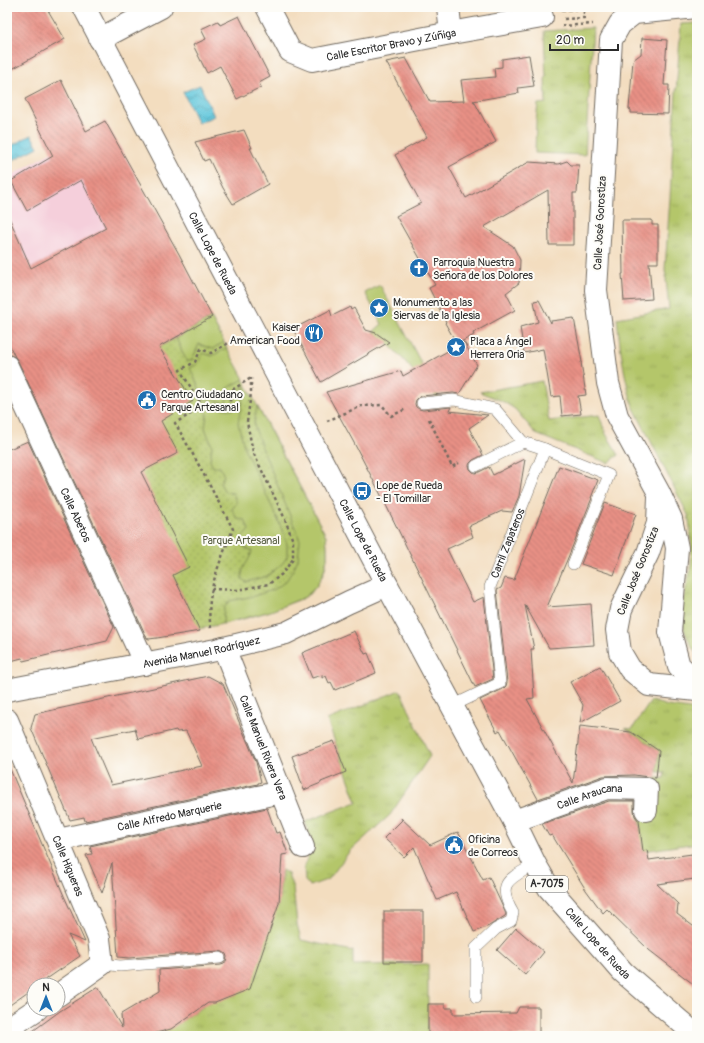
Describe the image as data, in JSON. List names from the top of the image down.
{
  "streets": {
    "street": [
      "Calle Escritor Bravo y Zúñiga",
      "Calle José Gorostiza",
      "Calle Lope de Rueda",
      "Calle Abetos",
      "Avenida Manuel Rodríguez",
      "Calle Manuel Rivera Vera",
      "Calle Araucana",
      "Calle Alfredo Marquerie",
      "Calle Higueras",
      "A-7075"
    ],
    "lane": ["Carril Zapateros"]
  },
  "crossings": [
    ["Calle Lope de Rueda", "Carril Zapateros"],
    ["Calle Lope de Rueda", "Avenida Manuel Rodríguez"],
    ["Calle Lope de Rueda", "Calle Araucana"],
    ["Calle Abetos", "Avenida Manuel Rodríguez"],
    ["Avenida Manuel Rodríguez", "Calle Manuel Rivera Vera"],
    ["Calle Manuel Rivera Vera", "Calle Alfredo Marquerie"],
    ["Calle Alfredo Marquerie", "Calle Higueras"]
  ],
  "parks": ["Parque Artesanal"],
  "places": {
    "church": ["Parroquia Nuestra Señora de los Dolores"],
    "place": ["Monumento a las Siervas de la Iglesia", "Placa a Ángel Herrera Oria"],
    "restaurant": ["Kaiser American Food"],
    "public building": ["Centro Ciudadano Parque Artesanal", "Oficina de Correos"],
    "bus stop": ["Lope de Rueda - El Tomillar"]
  },
  "scale_bar": "20 m",
  "north": "top"
}
